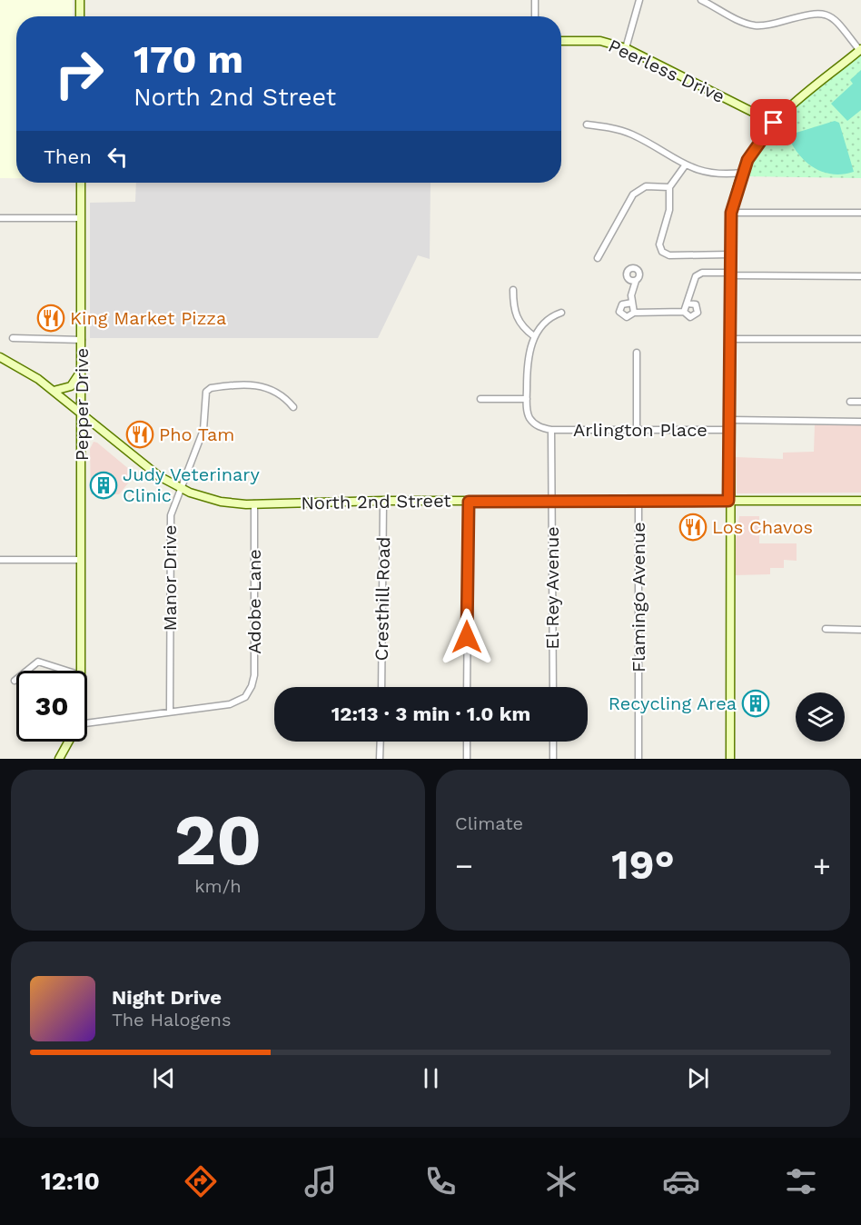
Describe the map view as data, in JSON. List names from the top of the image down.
{
  "streets": {
    "main road": ["Peerless Drive", "Pepper Drive", "North 2nd Street"],
    "street": [
      "Arlington Place",
      "Manor Drive",
      "El Rey Avenue",
      "Flamingo Avenue",
      "Cresthill Road",
      "Adobe Lane"
    ]
  },
  "crossings": [
    ["Pepper Drive", "North 2nd Street"],
    ["Arlington Place", "El Rey Avenue"],
    ["North 2nd Street", "Manor Drive"],
    ["North 2nd Street", "El Rey Avenue"],
    ["North 2nd Street", "Flamingo Avenue"],
    ["North 2nd Street", "Cresthill Road"],
    ["North 2nd Street", "Adobe Lane"],
    ["Manor Drive", "Adobe Lane"]
  ],
  "places": {
    "restaurant": ["King Market Pizza", "Pho Tam", "Los Chavos"],
    "building": ["Judy Veterinary Clinic", "Recycling Area"]
  },
  "page": {
    "turn": ["170 m", "North 2nd Street"],
    "then": "Then",
    "limit": "30",
    "trip": "12:13 · 3 min · 1.0 km",
    "tile": [
      ["20", "km/h"],
      "Climate"
    ],
    "heat": ["−", "19°", "+"],
    "song": ["Night Drive", "The Halogens"],
    "tabs": "12:10"
  }
}
